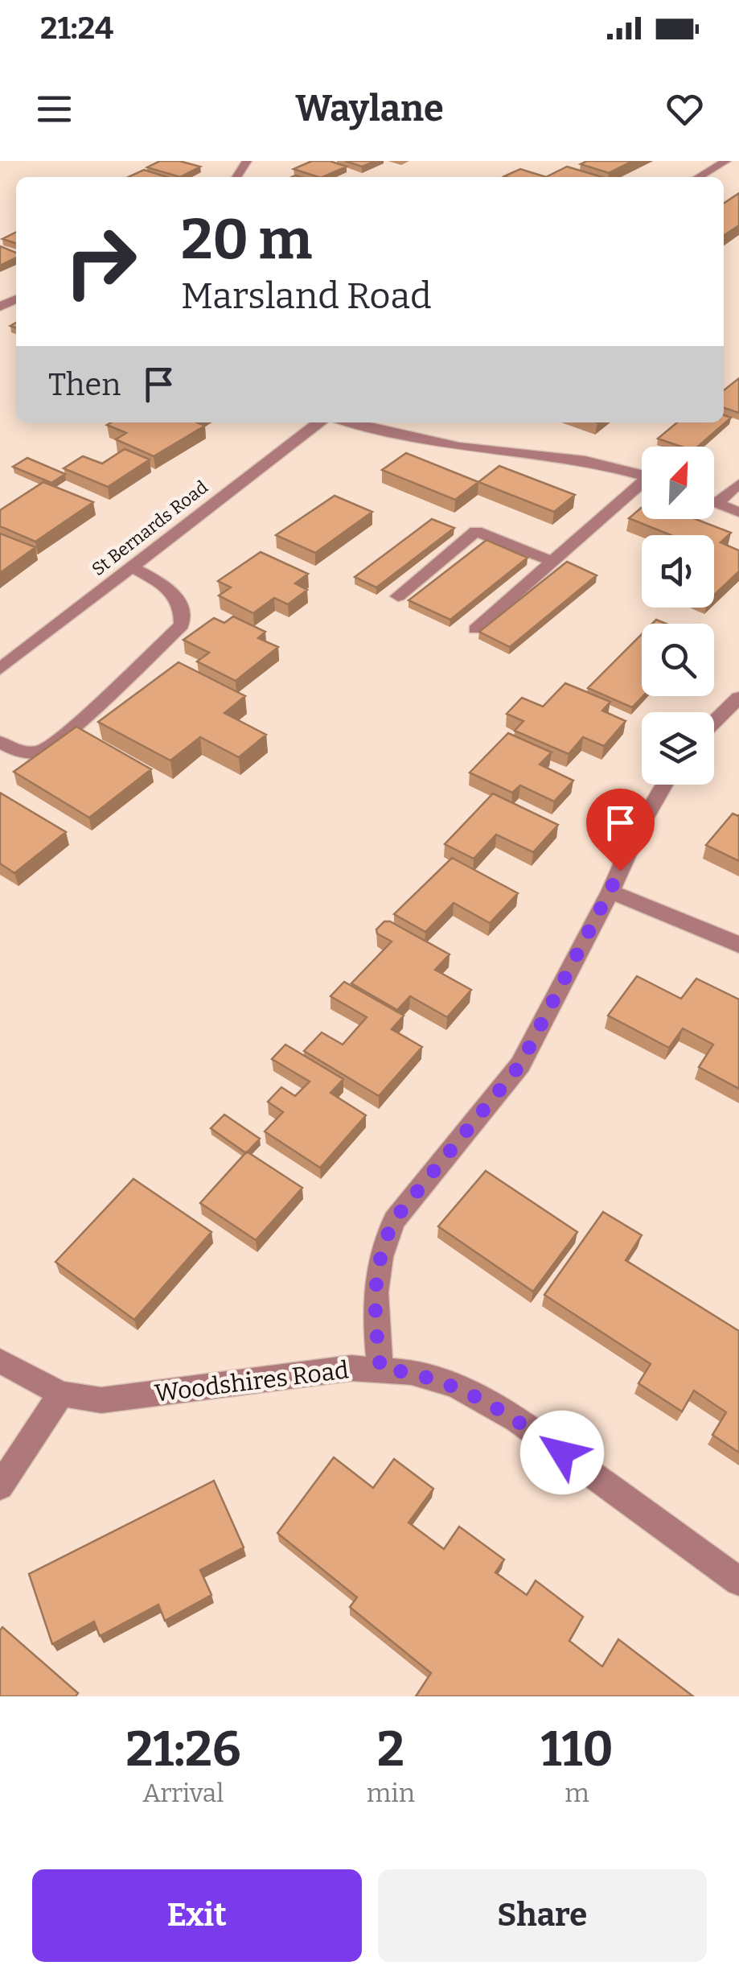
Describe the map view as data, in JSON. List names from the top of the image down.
{
  "streets": {
    "street": ["St Bernards Road", "Woodshires Road"]
  },
  "north": "top right",
  "page": {
    "status": "21:24",
    "header": "Waylane",
    "turn": ["20 m", "Marsland Road"],
    "then": "Then",
    "eta": [
      "21:26",
      "Arrival",
      "2",
      "min",
      "110",
      "m"
    ],
    "buttons": ["Exit", "Share"]
  }
}
